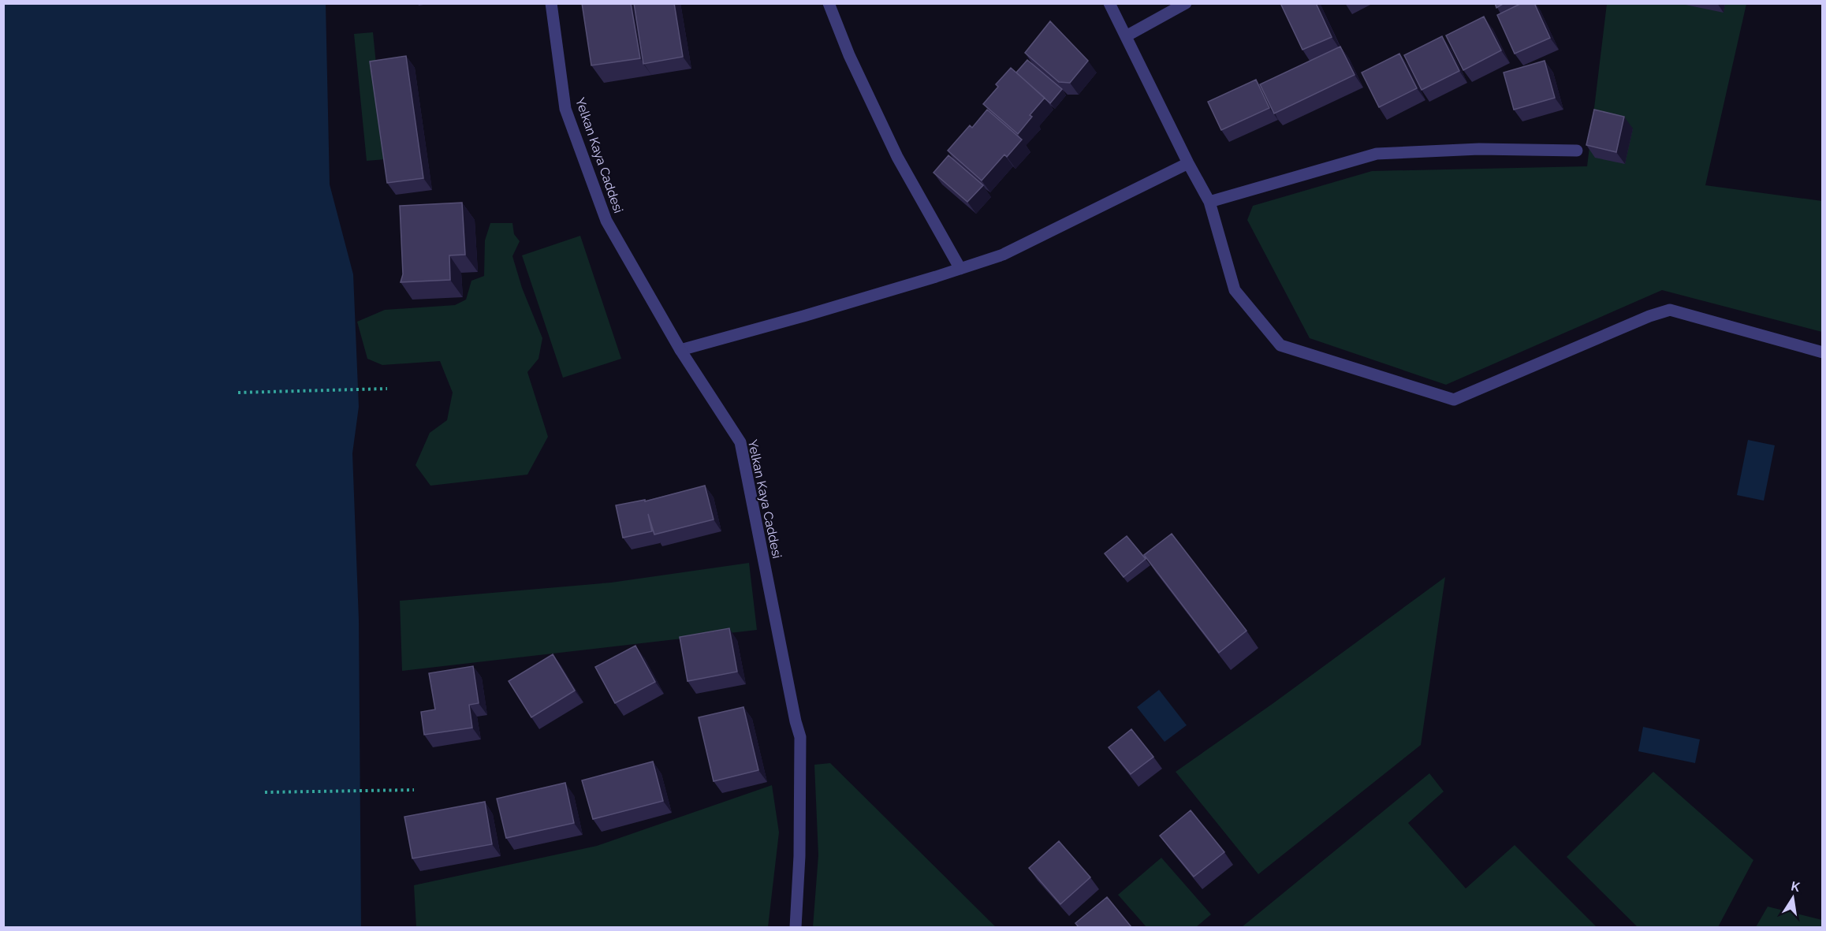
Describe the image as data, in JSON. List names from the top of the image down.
{
  "streets": {
    "street": ["Yelkan Kaya Caddesi"]
  },
  "north": "top"
}
